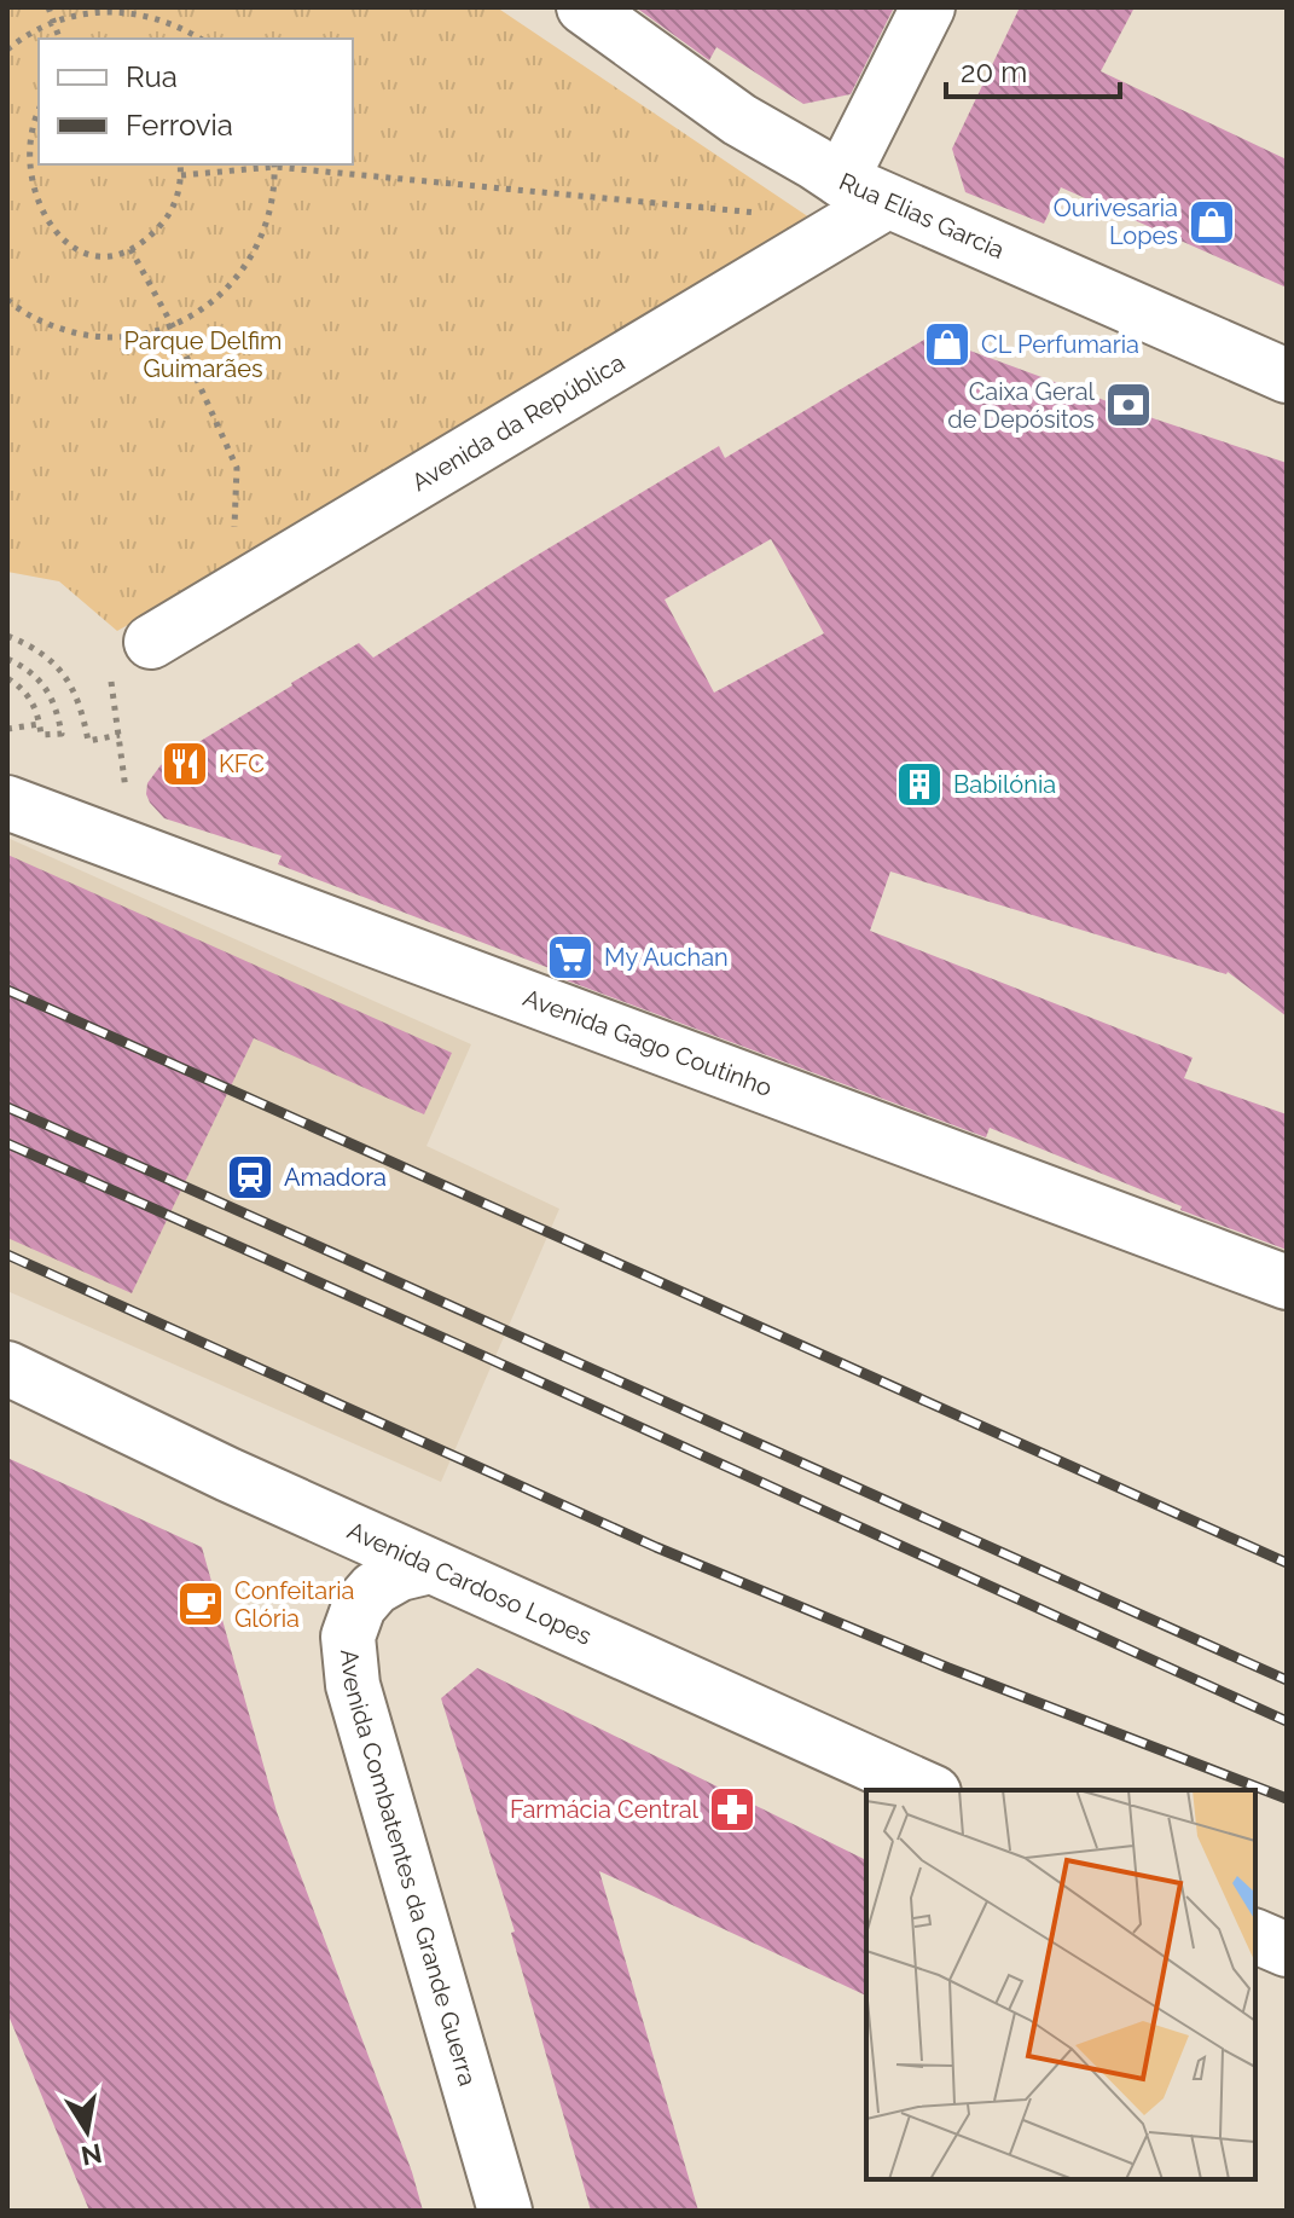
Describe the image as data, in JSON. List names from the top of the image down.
{
  "streets": {
    "street": [
      "Rua Elias Garcia",
      "Avenida da República",
      "Avenida Gago Coutinho",
      "Avenida Cardoso Lopes",
      "Avenida Combatentes da Grande Guerra"
    ]
  },
  "crossings": [
    ["Rua Elias Garcia", "Avenida da República"],
    ["Avenida Cardoso Lopes", "Avenida Combatentes da Grande Guerra"]
  ],
  "parks": ["Parque Delfim Guimarães"],
  "places": {
    "shop": ["Ourivesaria Lopes", "CL Perfumaria"],
    "bank": ["Caixa Geral de Depósitos"],
    "restaurant": ["KFC"],
    "building": ["Babilónia"],
    "supermarket": ["My Auchan"],
    "station": ["Amadora"],
    "cafe": ["Confeitaria Glória"],
    "pharmacy": ["Farmácia Central"]
  },
  "legend": ["Rua", "Ferrovia"],
  "scale_bar": "20 m",
  "north": "bottom"
}
